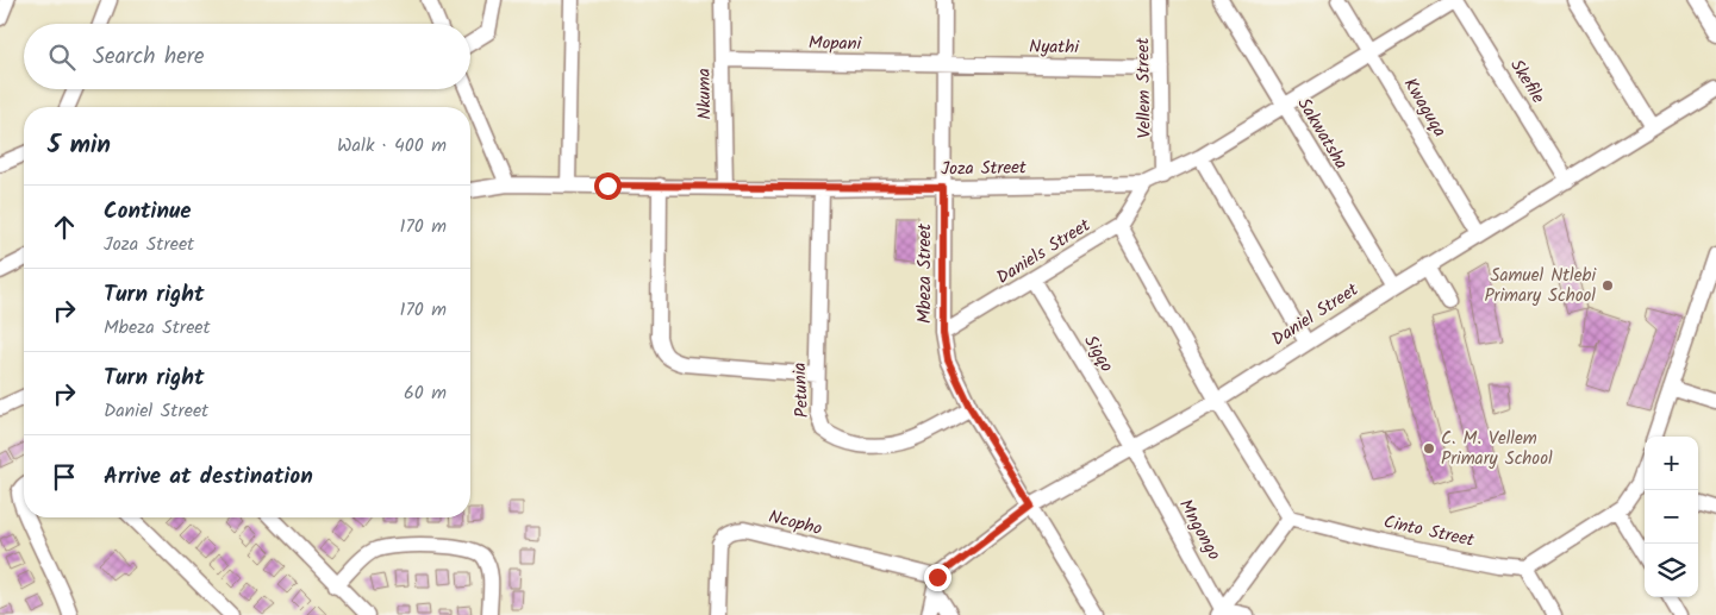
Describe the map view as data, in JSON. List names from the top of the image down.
{
  "streets": {
    "street": [
      "Mopani",
      "Nyathi",
      "Skefile",
      "Vellem Street",
      "Nkuma",
      "Kwaguqa",
      "Sakwatsha",
      "Joza Street",
      "Daniels Street",
      "Mbeza Street",
      "Daniel Street",
      "Sigqo",
      "Petunia",
      "Ncopho",
      "Mngongo",
      "Cinto Street"
    ]
  },
  "crossings": [
    ["Mopani", "Nyathi"],
    ["Mopani", "Nkuma"],
    ["Mopani", "Mbeza Street"],
    ["Nyathi", "Vellem Street"],
    ["Nyathi", "Mbeza Street"],
    ["Skefile", "Joza Street"],
    ["Skefile", "Daniel Street"],
    ["Vellem Street", "Joza Street"],
    ["Nkuma", "Joza Street"],
    ["Kwaguqa", "Joza Street"],
    ["Kwaguqa", "Daniel Street"],
    ["Sakwatsha", "Joza Street"],
    ["Sakwatsha", "Daniel Street"],
    ["Joza Street", "Daniels Street"],
    ["Joza Street", "Mbeza Street"],
    ["Joza Street", "Petunia"],
    ["Daniels Street", "Mbeza Street"],
    ["Daniels Street", "Sigqo"],
    ["Mbeza Street", "Daniel Street"],
    ["Mbeza Street", "Petunia"],
    ["Daniel Street", "Sigqo"],
    ["Daniel Street", "Ncopho"],
    ["Daniel Street", "Mngongo"],
    ["Sigqo", "Mngongo"]
  ],
  "places": ["Samuel Ntlebi Primary School", "C. M. Vellem Primary School"],
  "page": {
    "search": "Search here",
    "heading": ["5 min", "Walk · 400 m"],
    "list": [
      ["Continue", "Joza Street", "170 m"],
      ["Turn right", "Mbeza Street", "170 m"],
      ["Turn right", "Daniel Street", "60 m"],
      "Arrive at destination"
    ],
    "map_buttons": ["+", "−"]
  }
}
